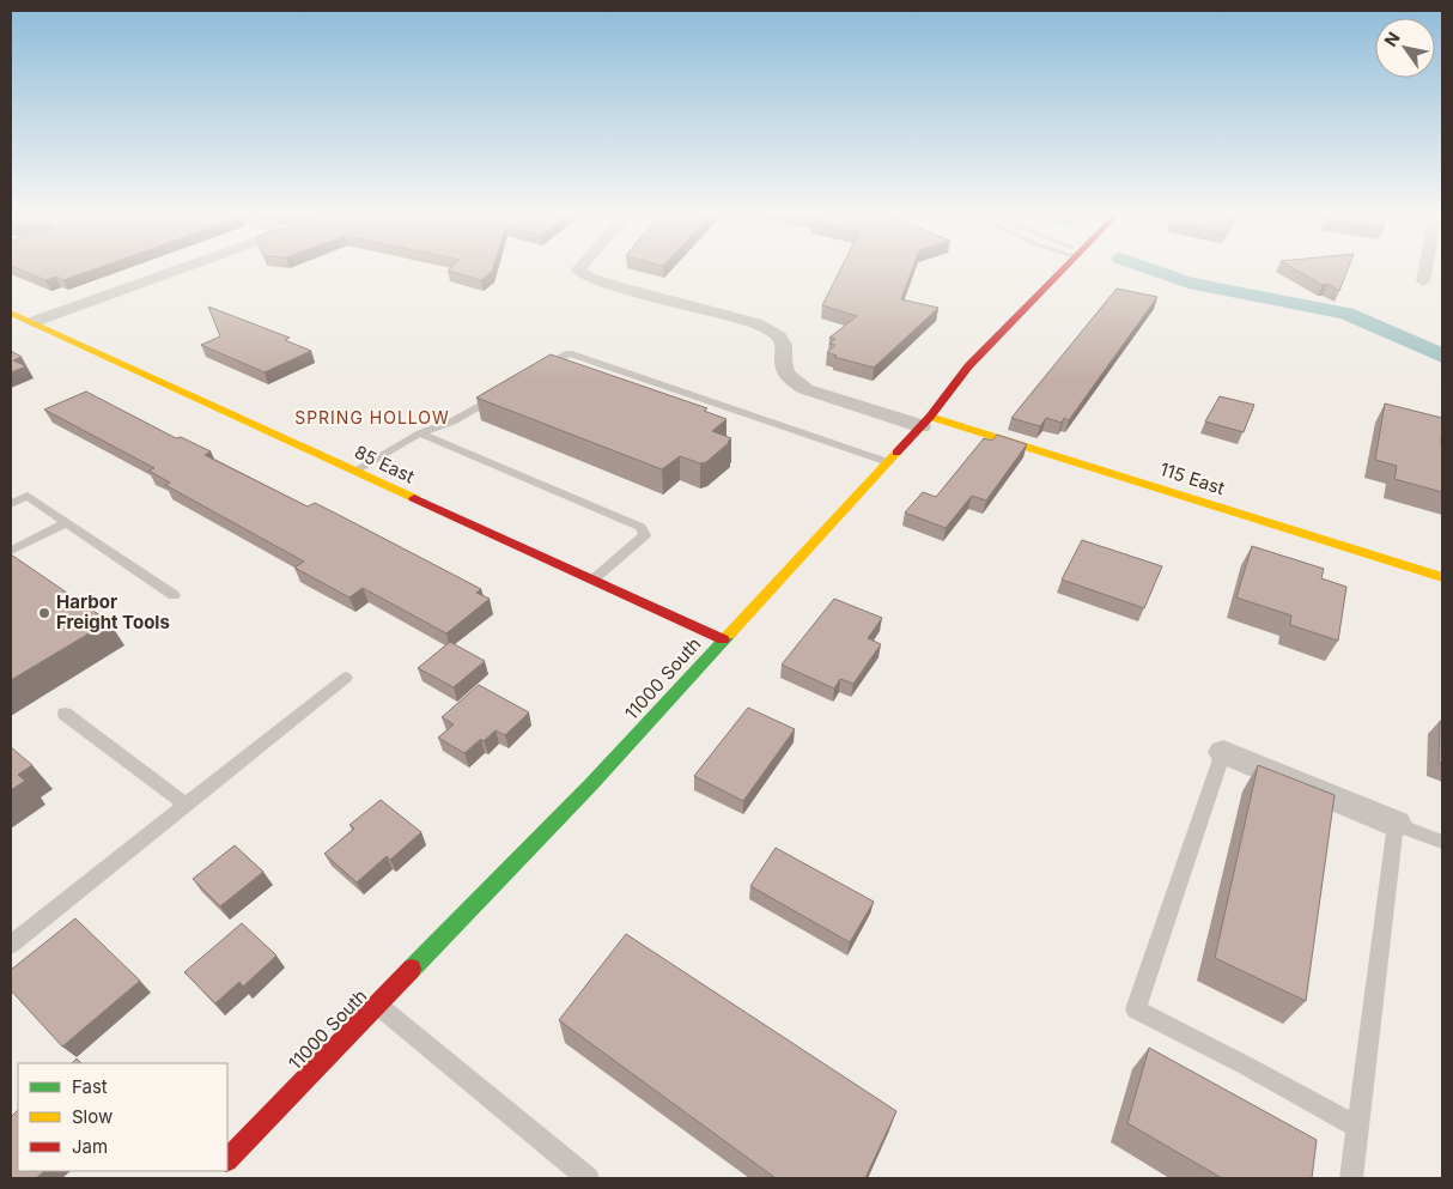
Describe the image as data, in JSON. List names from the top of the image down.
{
  "streets": {
    "street": ["85 East", "115 East", "11000 South"]
  },
  "crossings": [
    ["85 East", "11000 South"],
    ["115 East", "11000 South"]
  ],
  "districts": ["SPRING HOLLOW"],
  "places": ["Harbor Freight Tools"],
  "legend": ["Fast", "Slow", "Jam"],
  "north": "top left"
}
